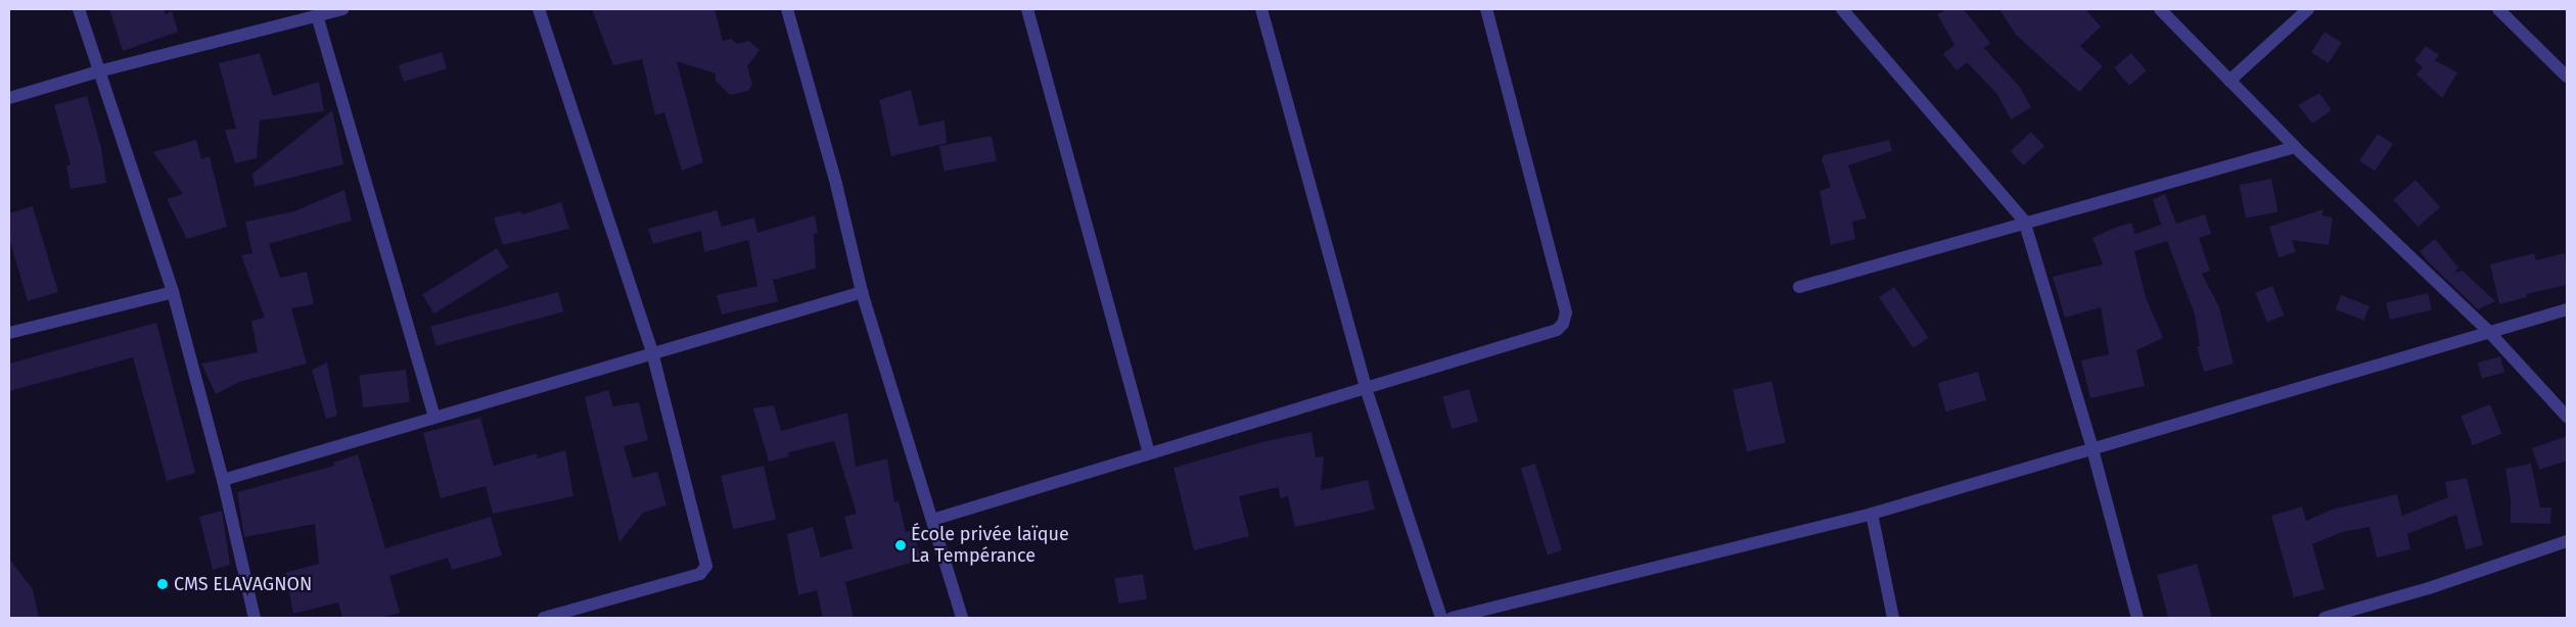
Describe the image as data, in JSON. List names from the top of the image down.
{
  "places": ["École privée laïque La Tempérance", "CMS ELAVAGNON"]
}
